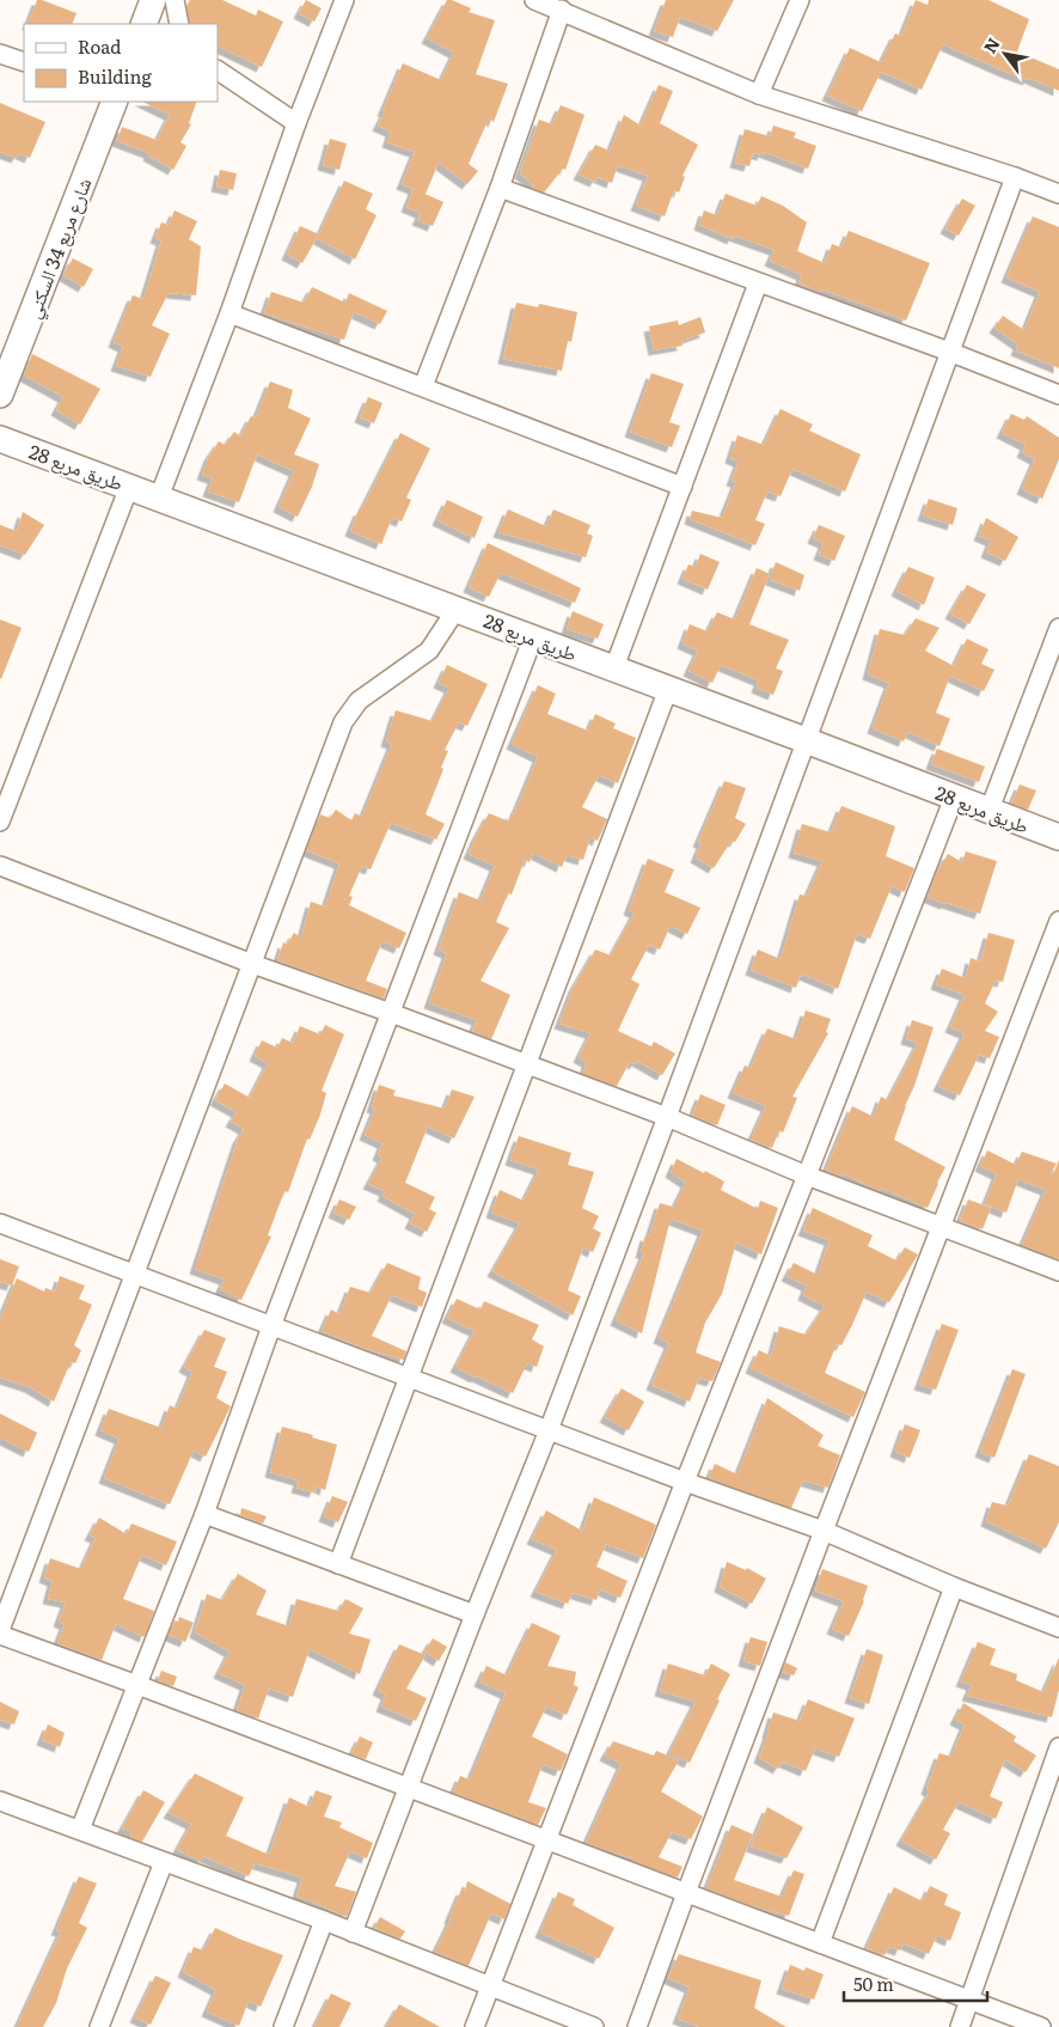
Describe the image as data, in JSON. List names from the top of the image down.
{
  "streets": {
    "street": ["شارع مربع 34 السكني", "طريق مربع 28"]
  },
  "legend": ["Road", "Building"],
  "scale_bar": "50 m",
  "north": "top left"
}
